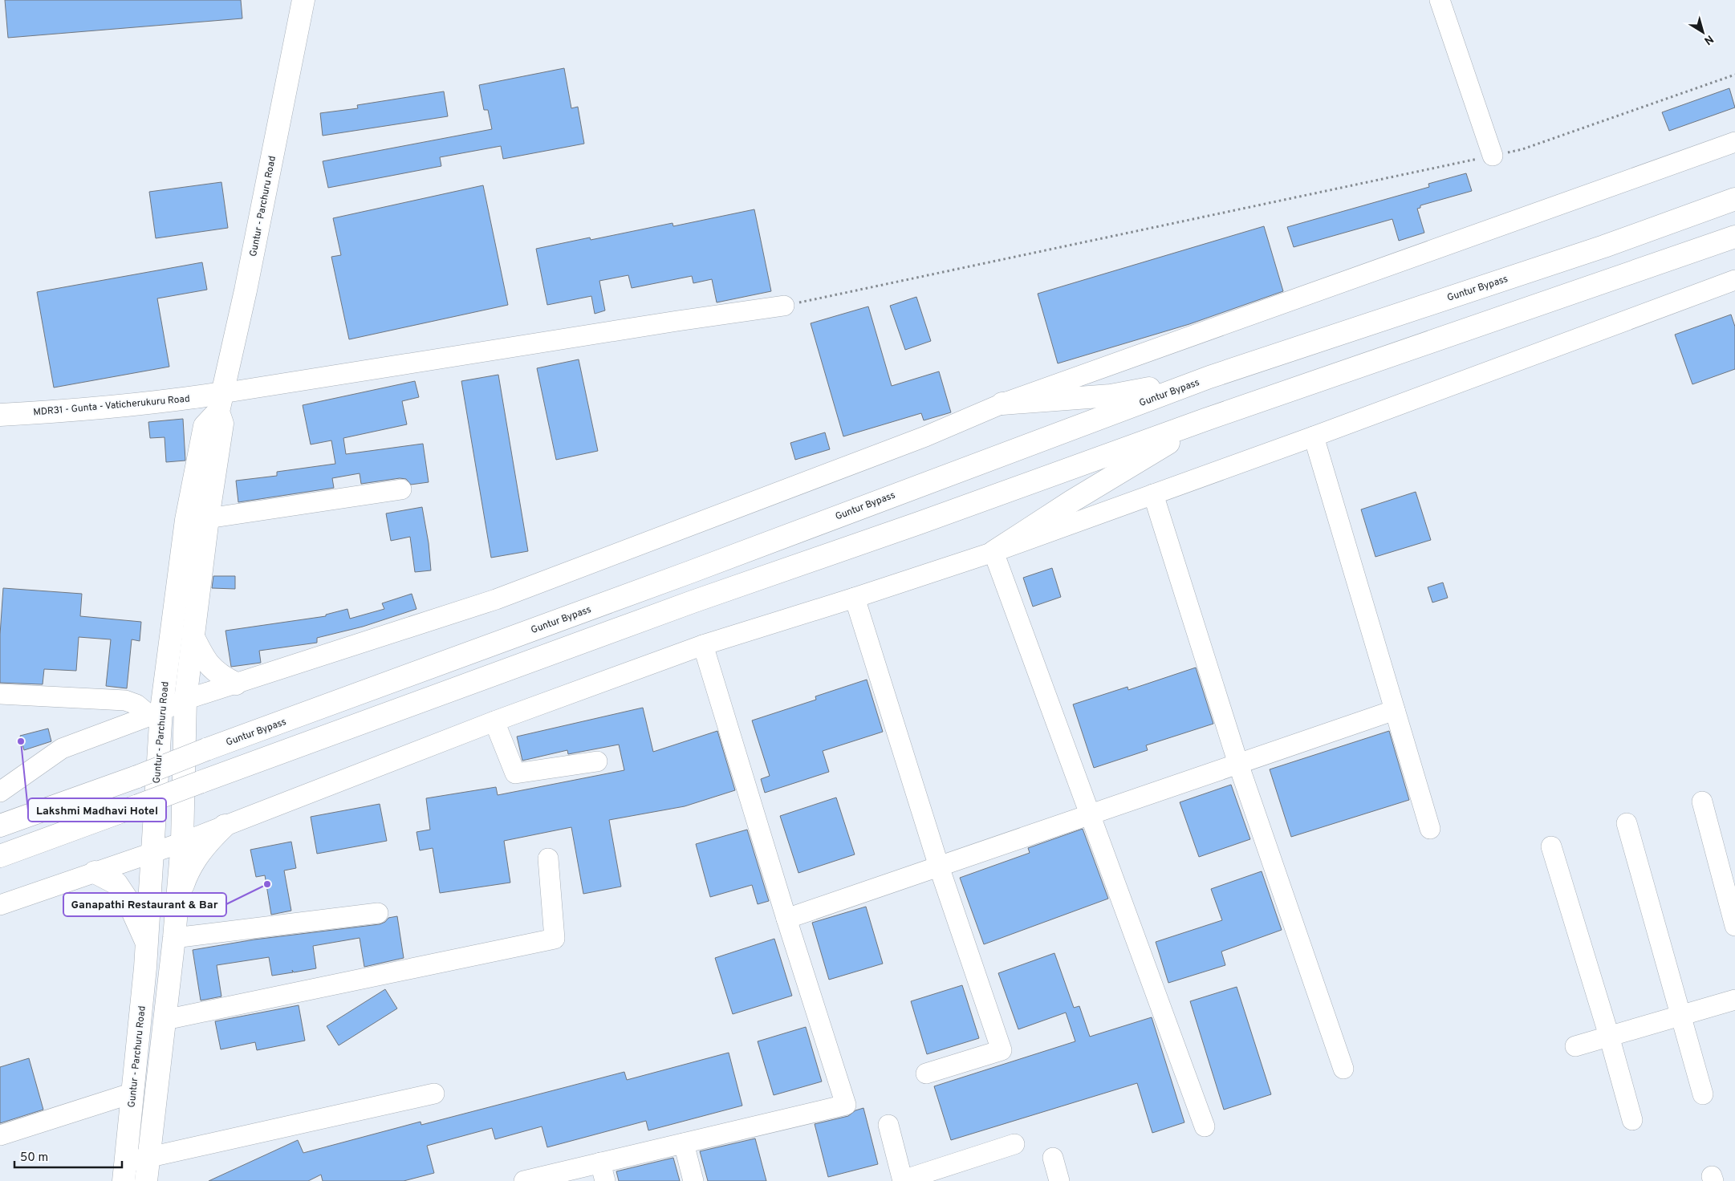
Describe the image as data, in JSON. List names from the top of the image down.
{
  "streets": {
    "main road": ["Guntur - Parchuru Road", "Guntur Bypass", "MDR31 - Gunta - Vaticherukuru Road"]
  },
  "crossings": [
    ["Guntur - Parchuru Road", "MDR31 - Gunta - Vaticherukuru Road"]
  ],
  "places": ["Lakshmi Madhavi Hotel", "Ganapathi Restaurant & Bar"],
  "scale_bar": "50 m",
  "north": "bottom right"
}
